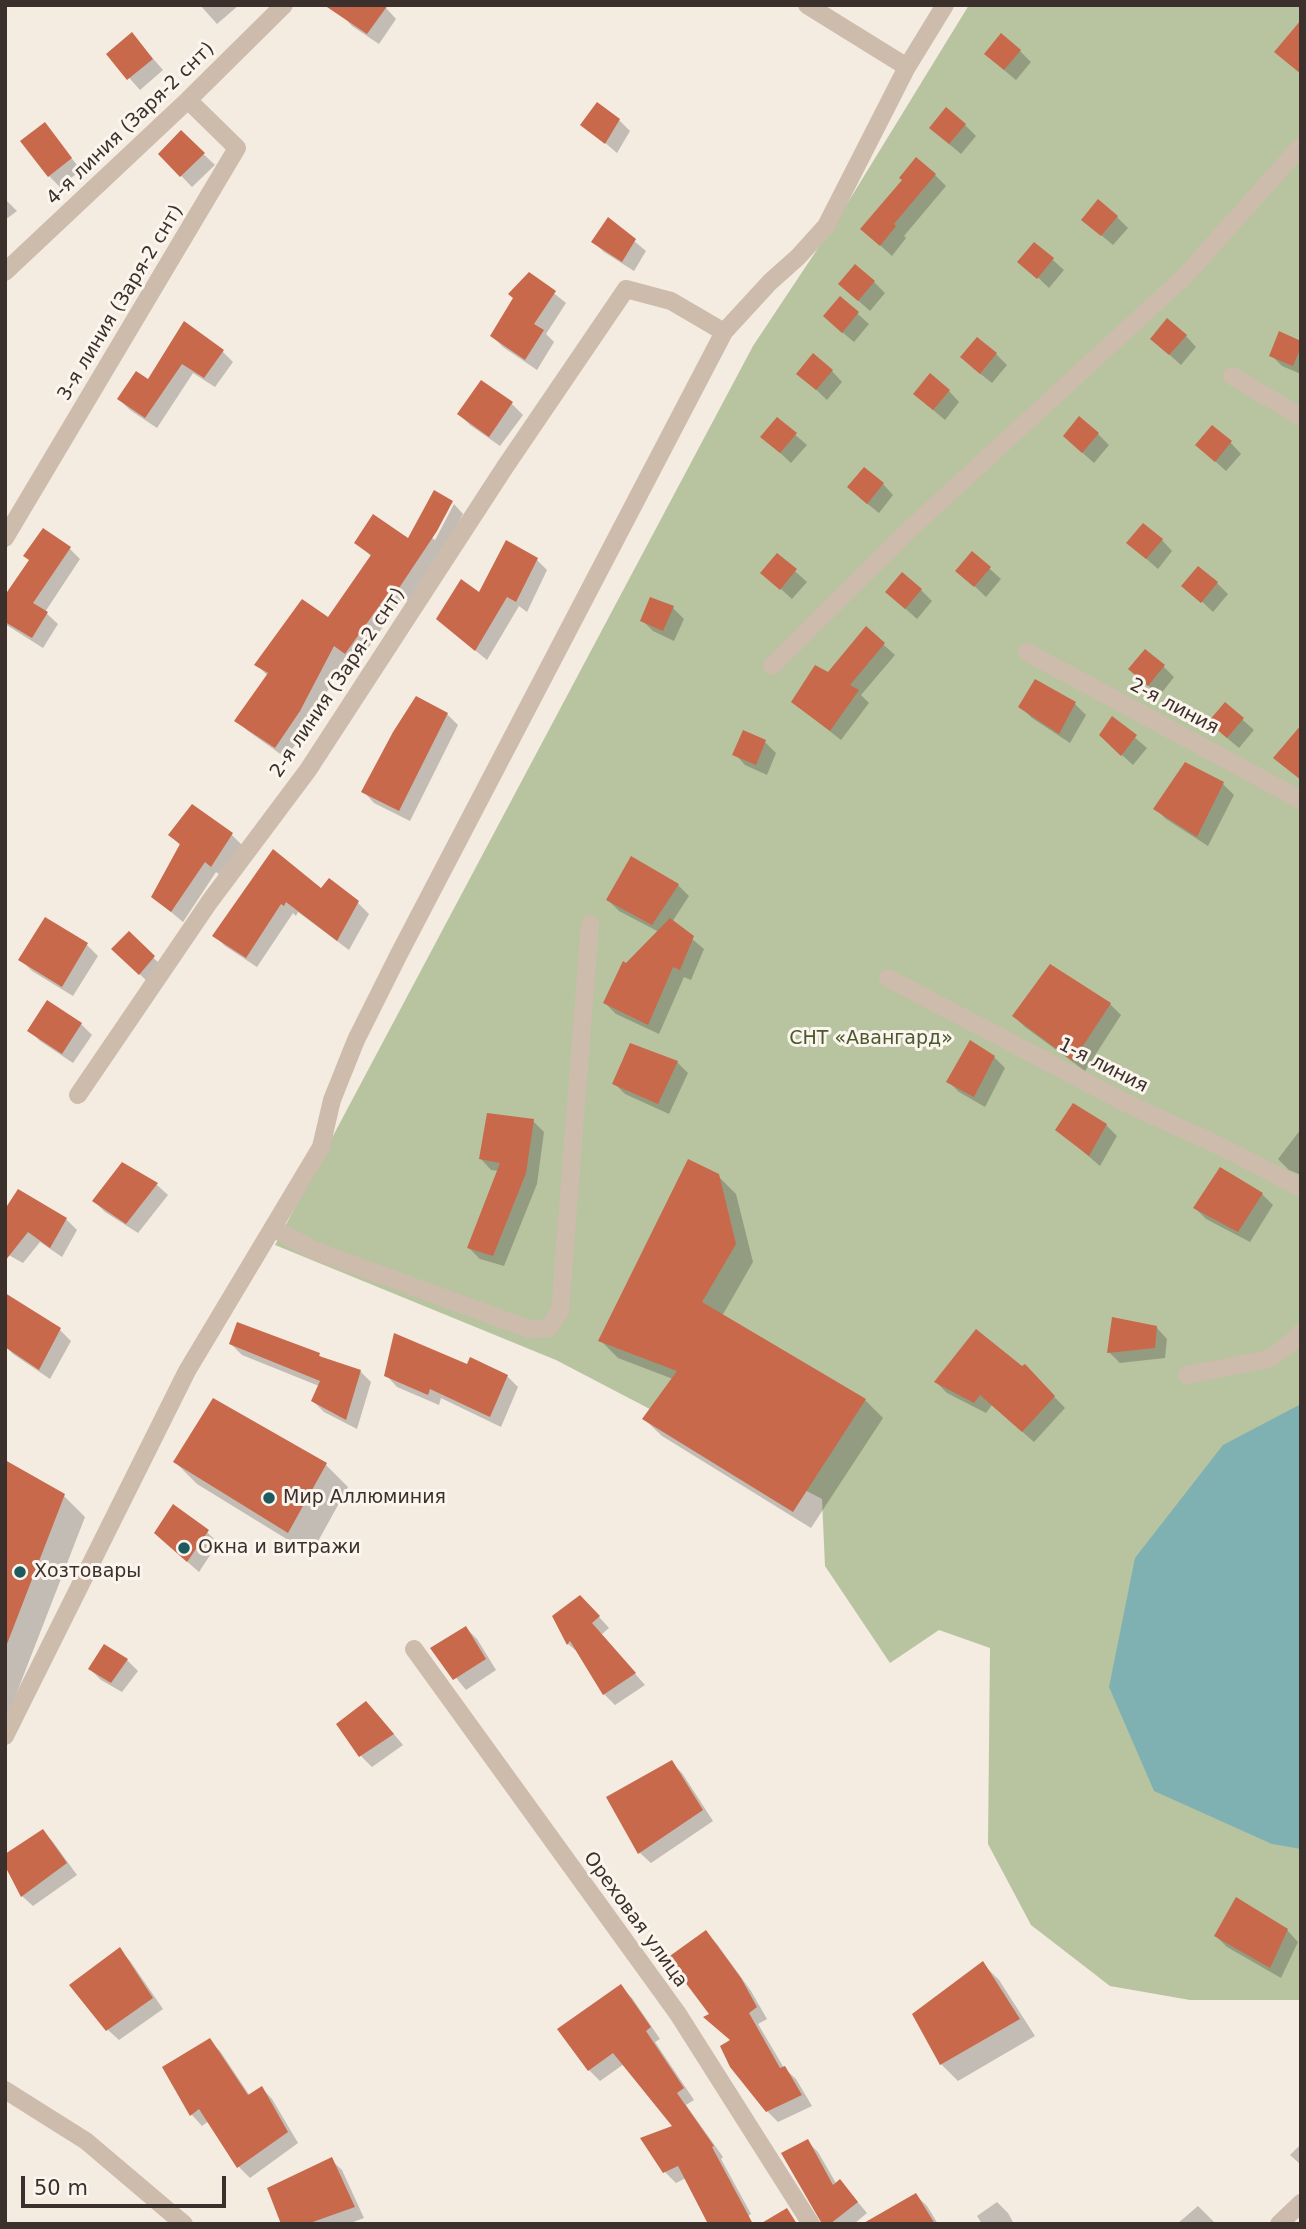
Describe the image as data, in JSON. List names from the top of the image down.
{
  "streets": {
    "street": [
      "4-я линия (Заря-2 снт)",
      "3-я линия (Заря-2 снт)",
      "2-я линия (Заря-2 снт)",
      "2-я линия",
      "1-я линия",
      "Ореховая улица"
    ]
  },
  "crossings": [
    ["4-я линия (Заря-2 снт)", "3-я линия (Заря-2 снт)"]
  ],
  "parks": ["СНТ «Авангард»"],
  "places": ["Мир Аллюминия", "Окна и витражи", "Хозтовары"],
  "scale_bar": "50 m"
}
